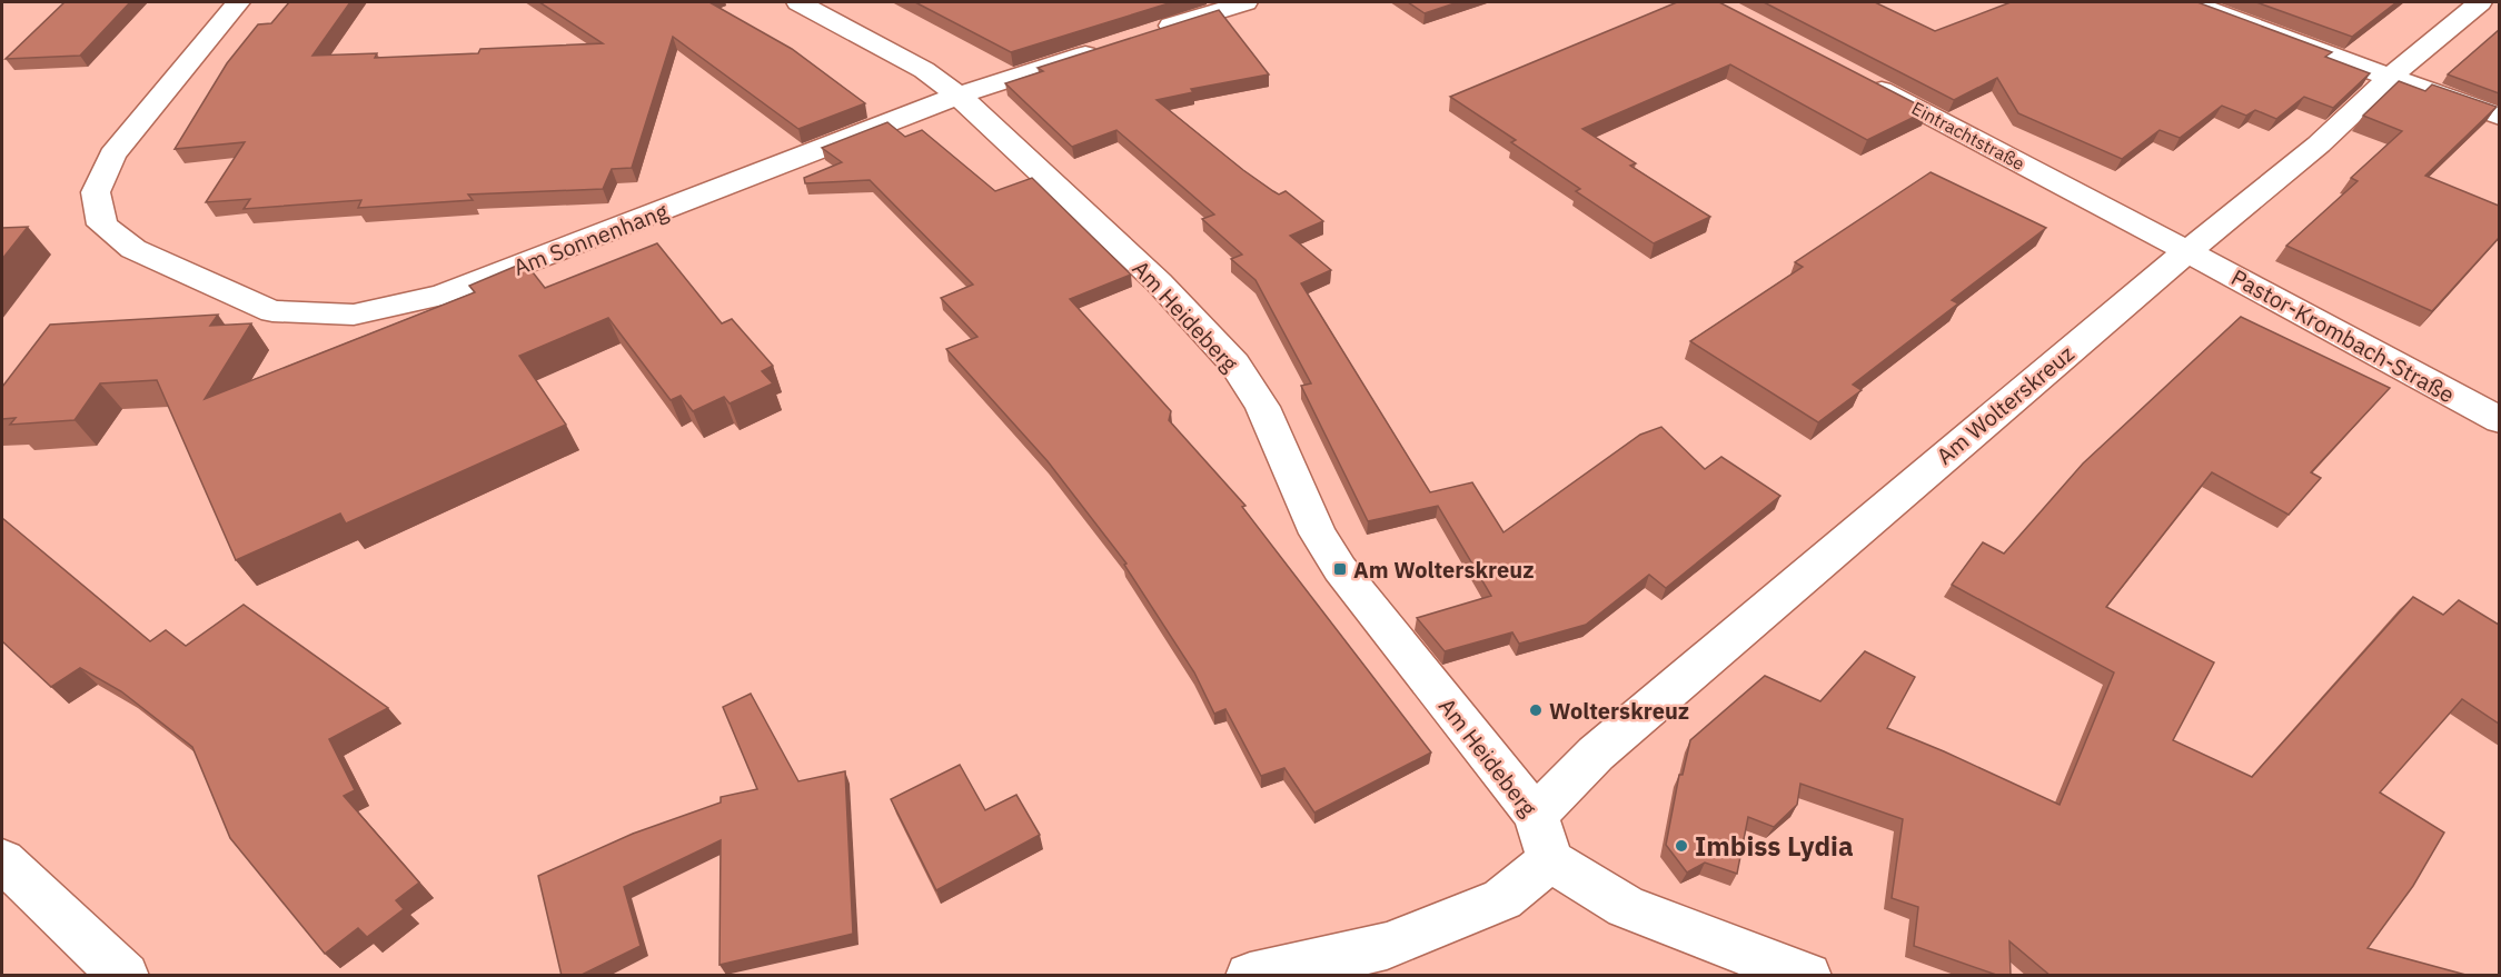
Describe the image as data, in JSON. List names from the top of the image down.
{
  "streets": {
    "street": [
      "Eintrachtstraße",
      "Am Sonnenhang",
      "Am Heideberg",
      "Pastor-Krombach-Straße",
      "Am Wolterskreuz"
    ]
  },
  "crossings": [
    ["Eintrachtstraße", "Pastor-Krombach-Straße"],
    ["Eintrachtstraße", "Am Wolterskreuz"],
    ["Am Sonnenhang", "Am Heideberg"],
    ["Am Heideberg", "Am Wolterskreuz"],
    ["Pastor-Krombach-Straße", "Am Wolterskreuz"]
  ],
  "places": {
    "transit": ["Am Wolterskreuz"],
    "other": ["Wolterskreuz", "Imbiss Lydia"]
  }
}
